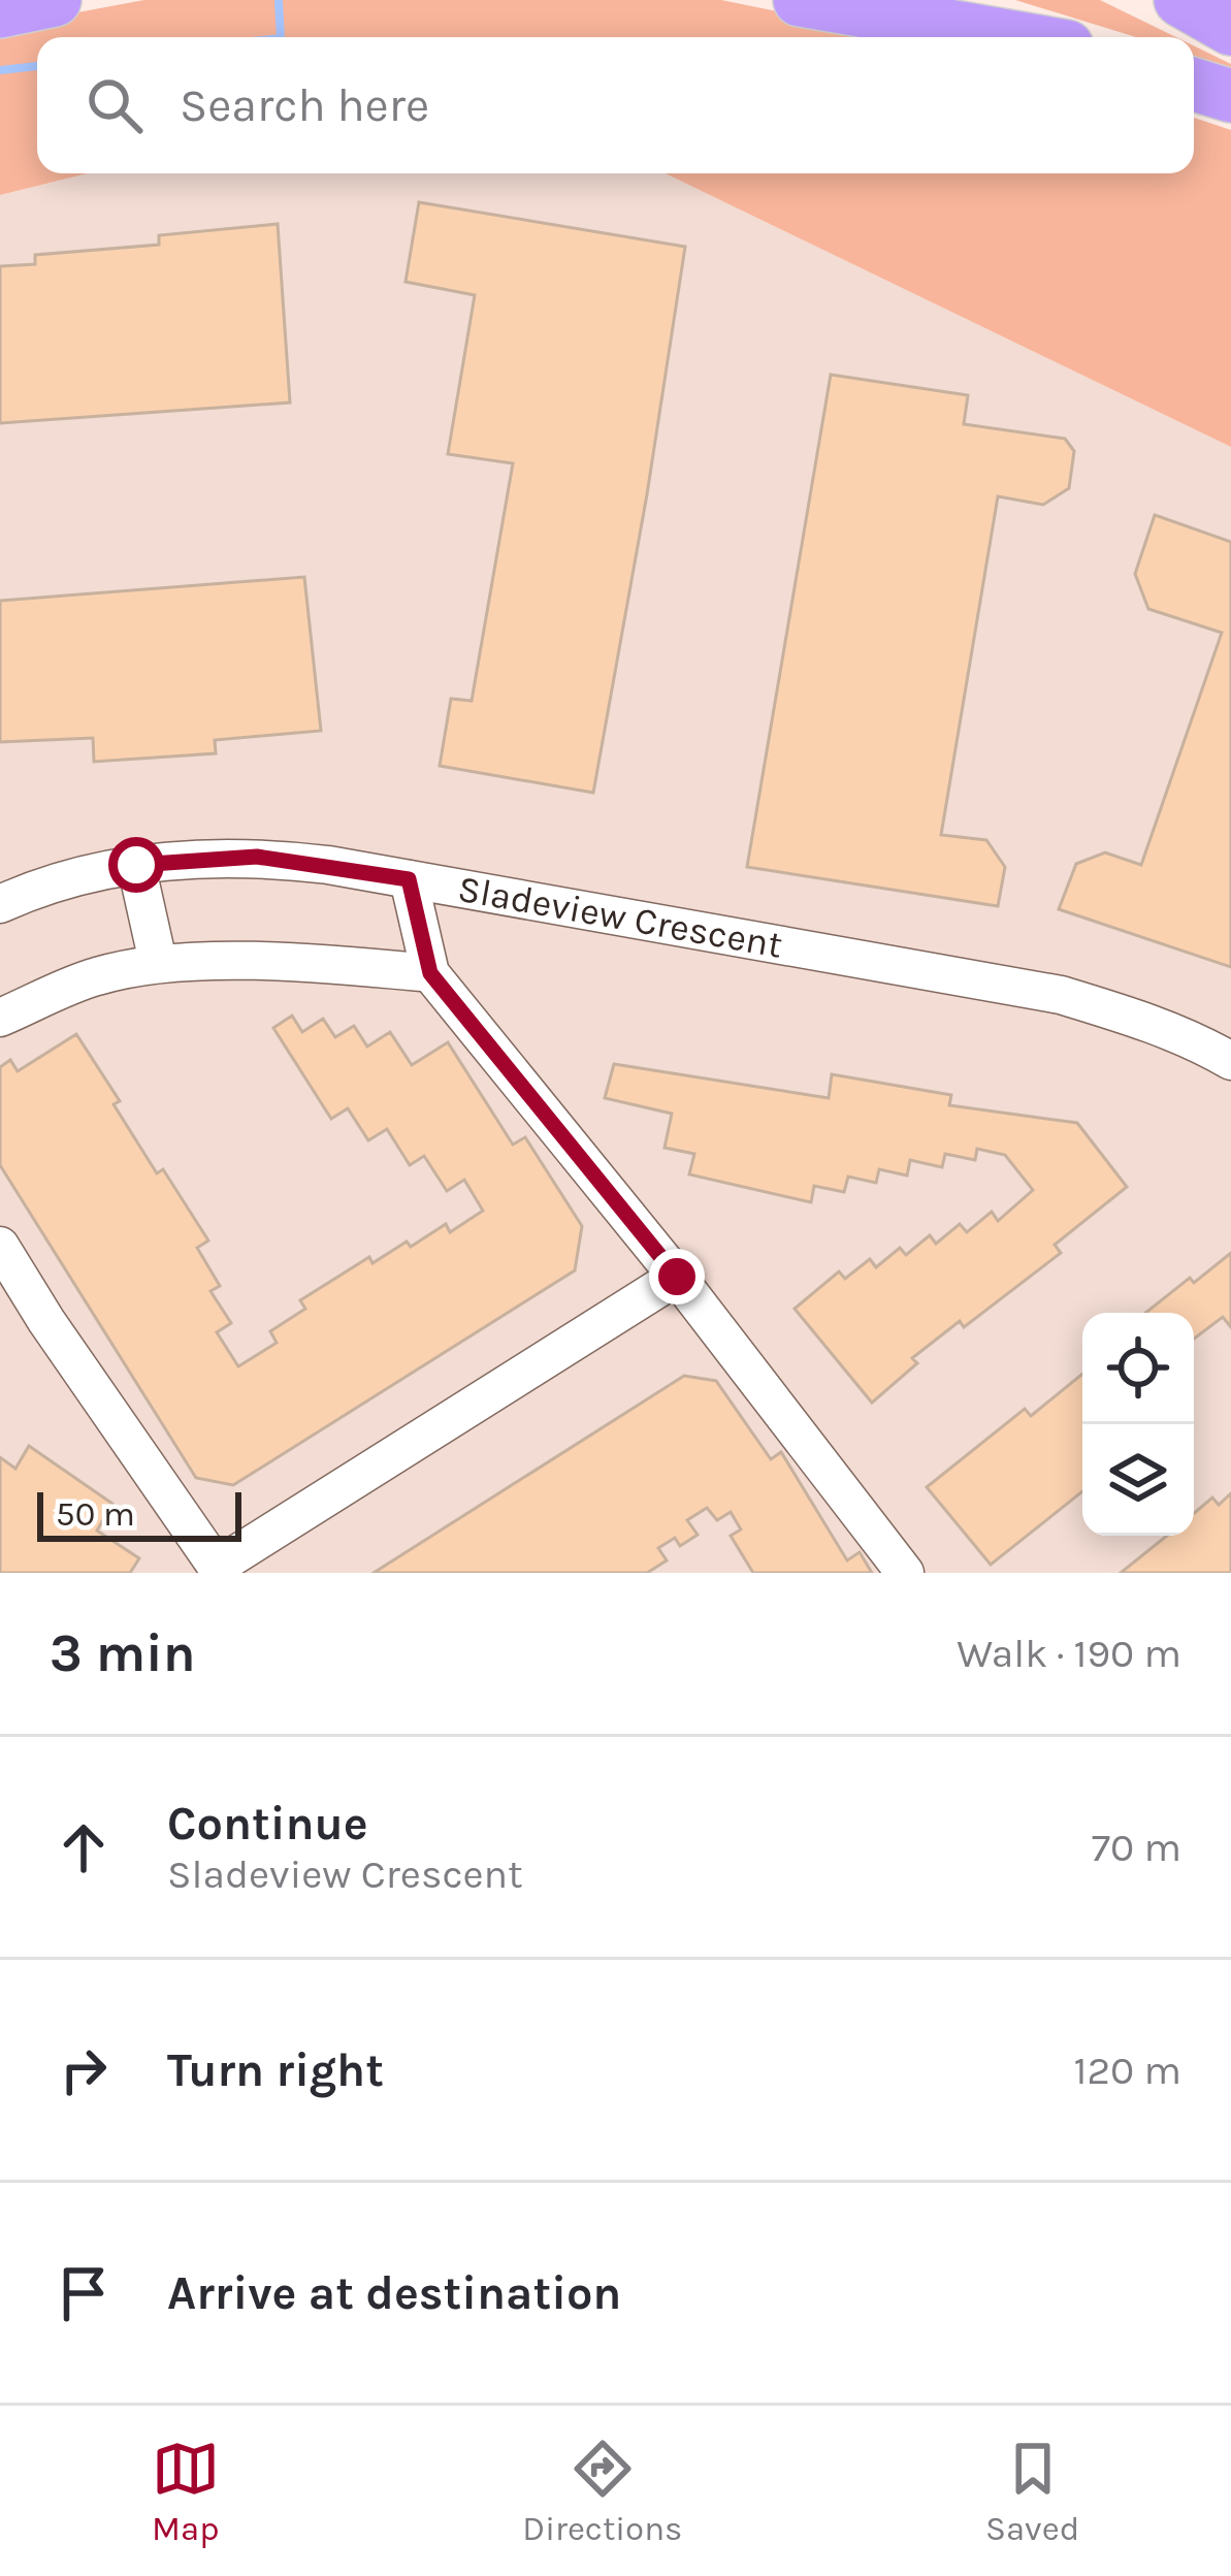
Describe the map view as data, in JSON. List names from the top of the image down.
{
  "streets": {
    "street": ["Sladeview Crescent"]
  },
  "scale_bar": "50 m",
  "page": {
    "search": "Search here",
    "scale": "50 m",
    "heading": ["3 min", "Walk · 190 m"],
    "list": [
      ["Continue", "Sladeview Crescent", "70 m"],
      ["Turn right", "120 m"],
      "Arrive at destination"
    ],
    "nav": ["Map", "Directions", "Saved"]
  }
}
